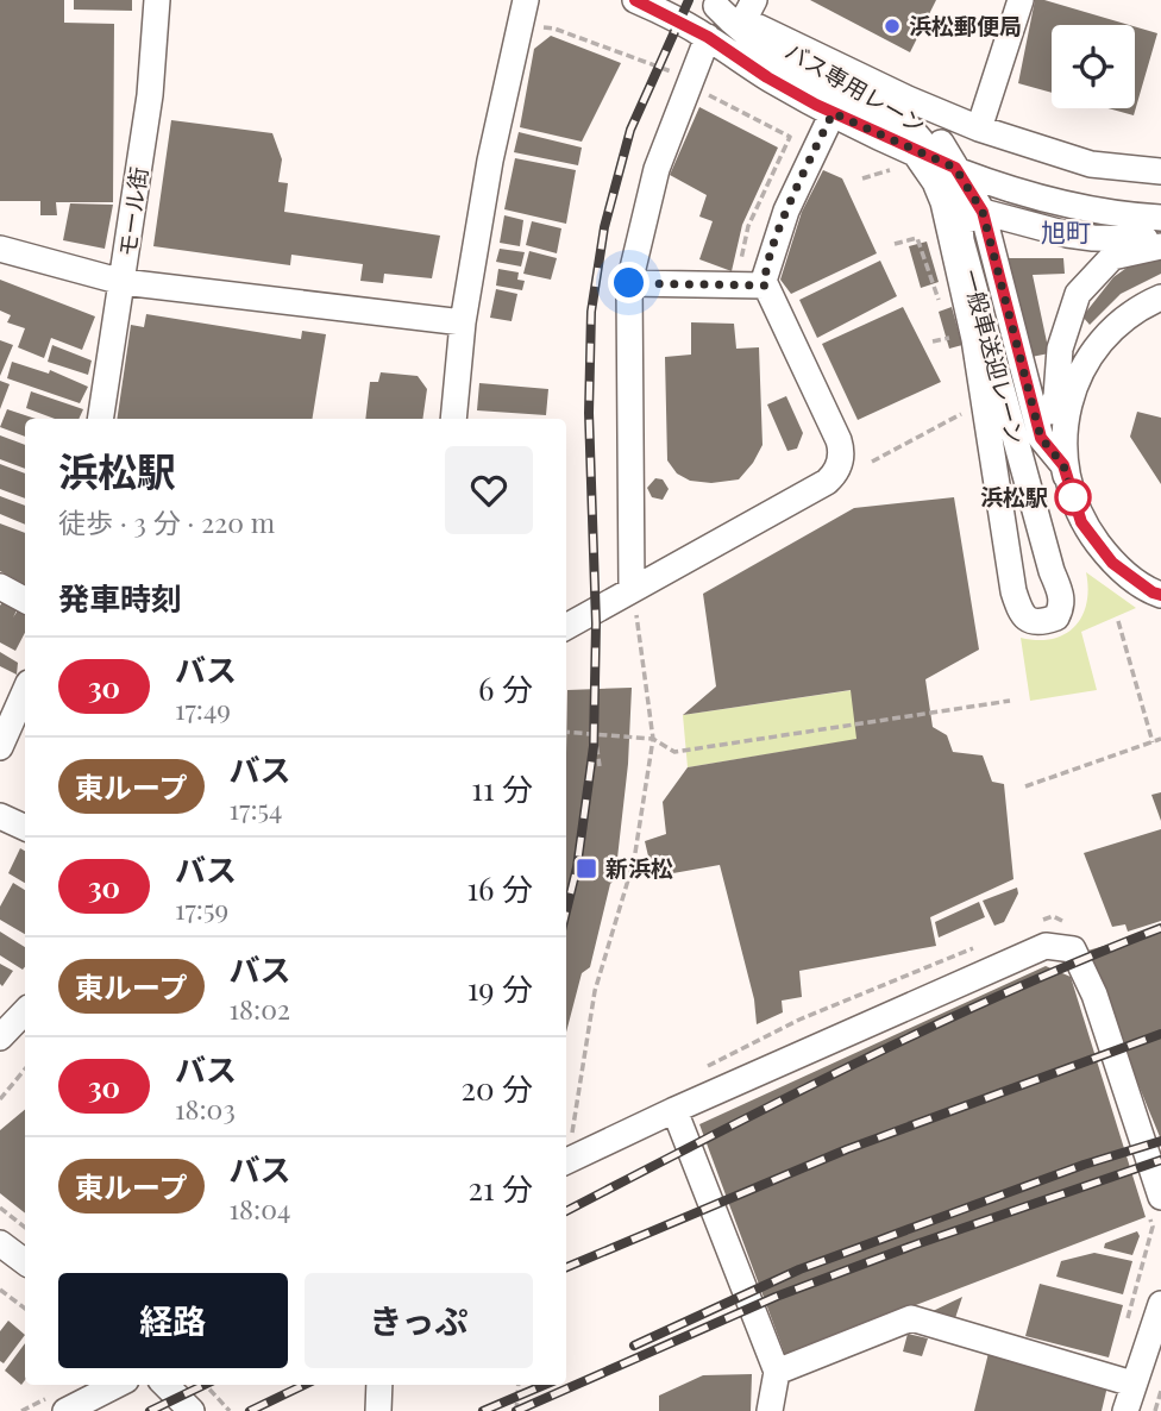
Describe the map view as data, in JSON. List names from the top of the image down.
{
  "streets": {
    "street": ["バス専用レーン", "モール街", "一般車送迎レーン"]
  },
  "districts": ["旭町"],
  "places": {
    "other": ["浜松郵便局", "浜松駅"],
    "transit": ["新浜松"]
  },
  "lines": ["bus line 30"],
  "page": {
    "heading": [
      ["浜松駅", "徒歩 · 3 分 · 220 m"],
      "発車時刻"
    ],
    "list": [
      {
        "mark": "30",
        "name": "バス",
        "note": "17:49",
        "value": "6 分"
      },
      {
        "mark": "東ループ",
        "name": "バス",
        "note": "17:54",
        "value": "11 分"
      },
      {
        "mark": "30",
        "name": "バス",
        "note": "17:59",
        "value": "16 分"
      },
      {
        "mark": "東ループ",
        "name": "バス",
        "note": "18:02",
        "value": "19 分"
      },
      {
        "mark": "30",
        "name": "バス",
        "note": "18:03",
        "value": "20 分"
      },
      {
        "mark": "東ループ",
        "name": "バス",
        "note": "18:04",
        "value": "21 分"
      }
    ],
    "buttons": ["経路", "きっぷ"]
  }
}
